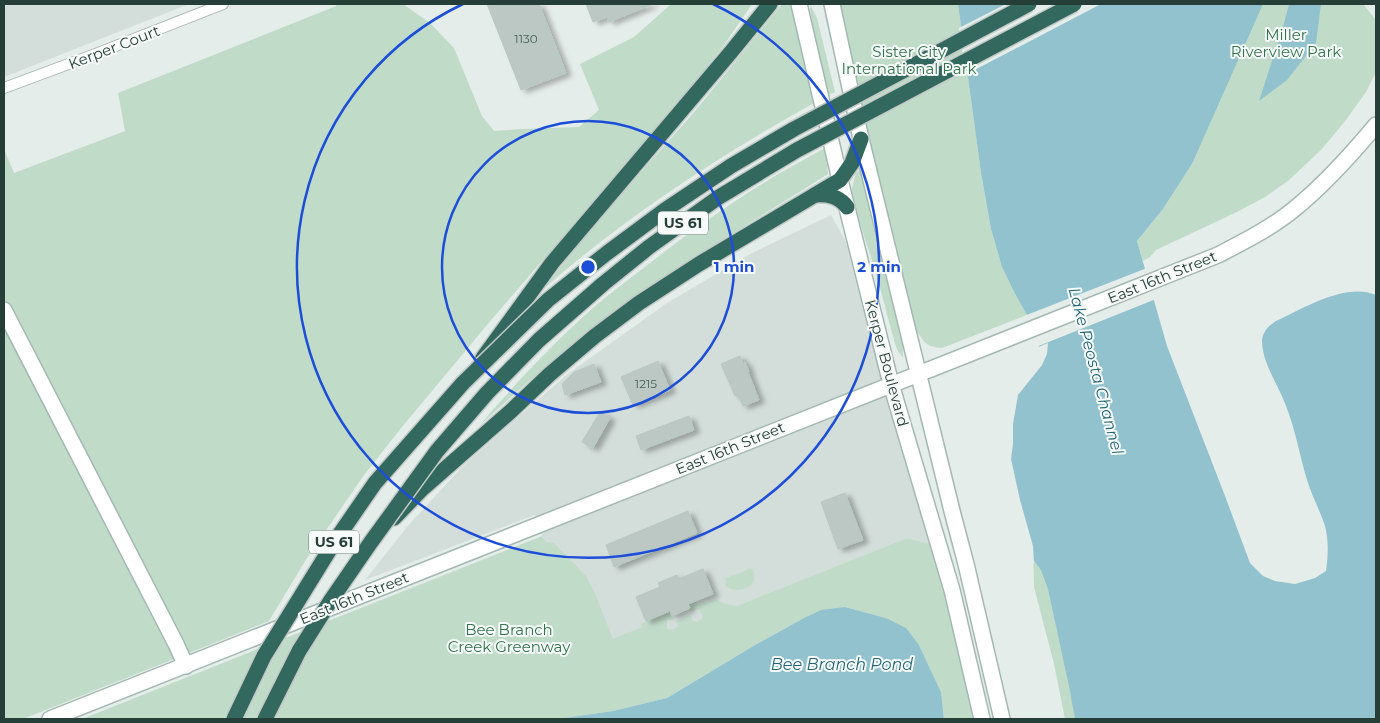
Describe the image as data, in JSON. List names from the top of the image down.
{
  "streets": {
    "highway": ["US 61"],
    "main road": ["East 16th Street", "Kerper Boulevard"],
    "street": ["Kerper Court"]
  },
  "crossings": [
    ["East 16th Street", "Kerper Boulevard"]
  ],
  "water": ["Lake Peosta Channel", "Bee Branch Pond"],
  "parks": ["Miller Riverview Park", "Sister City International Park", "Bee Branch Creek Greenway"],
  "house_numbers": ["1130", "1215"],
  "rings": ["1 min", "2 min"]
}
